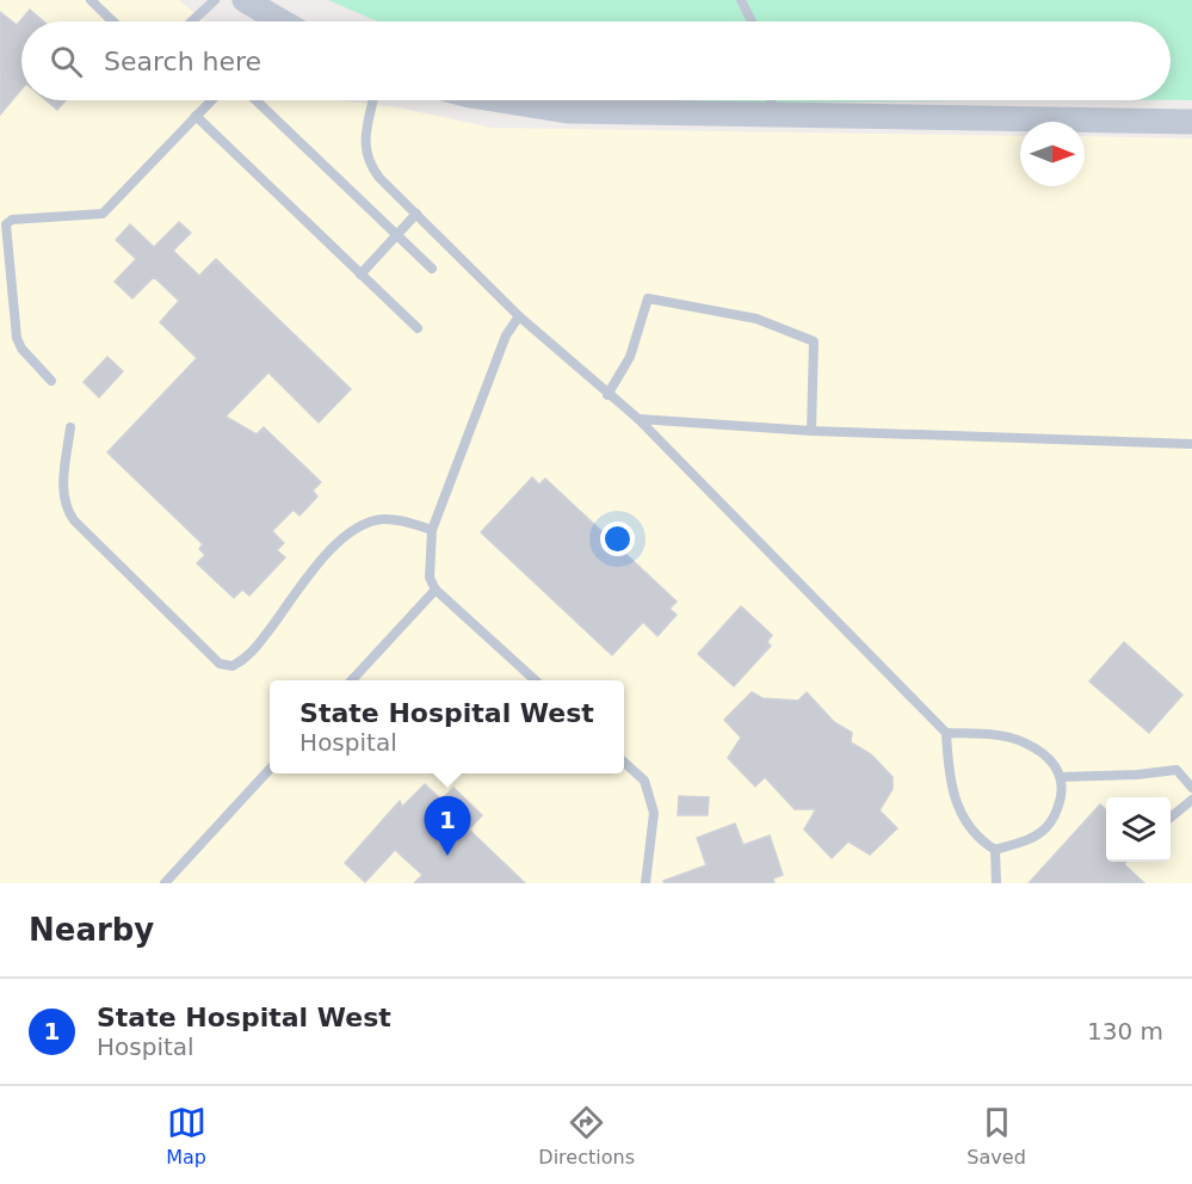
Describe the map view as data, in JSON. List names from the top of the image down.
{
  "north": "right",
  "page": {
    "search": "Search here",
    "popup": ["State Hospital West", "Hospital"],
    "pins": "1",
    "heading": "Nearby",
    "list": [
      {
        "mark": "1",
        "name": "State Hospital West",
        "note": "Hospital",
        "value": "130 m"
      }
    ],
    "nav": ["Map", "Directions", "Saved"]
  }
}
